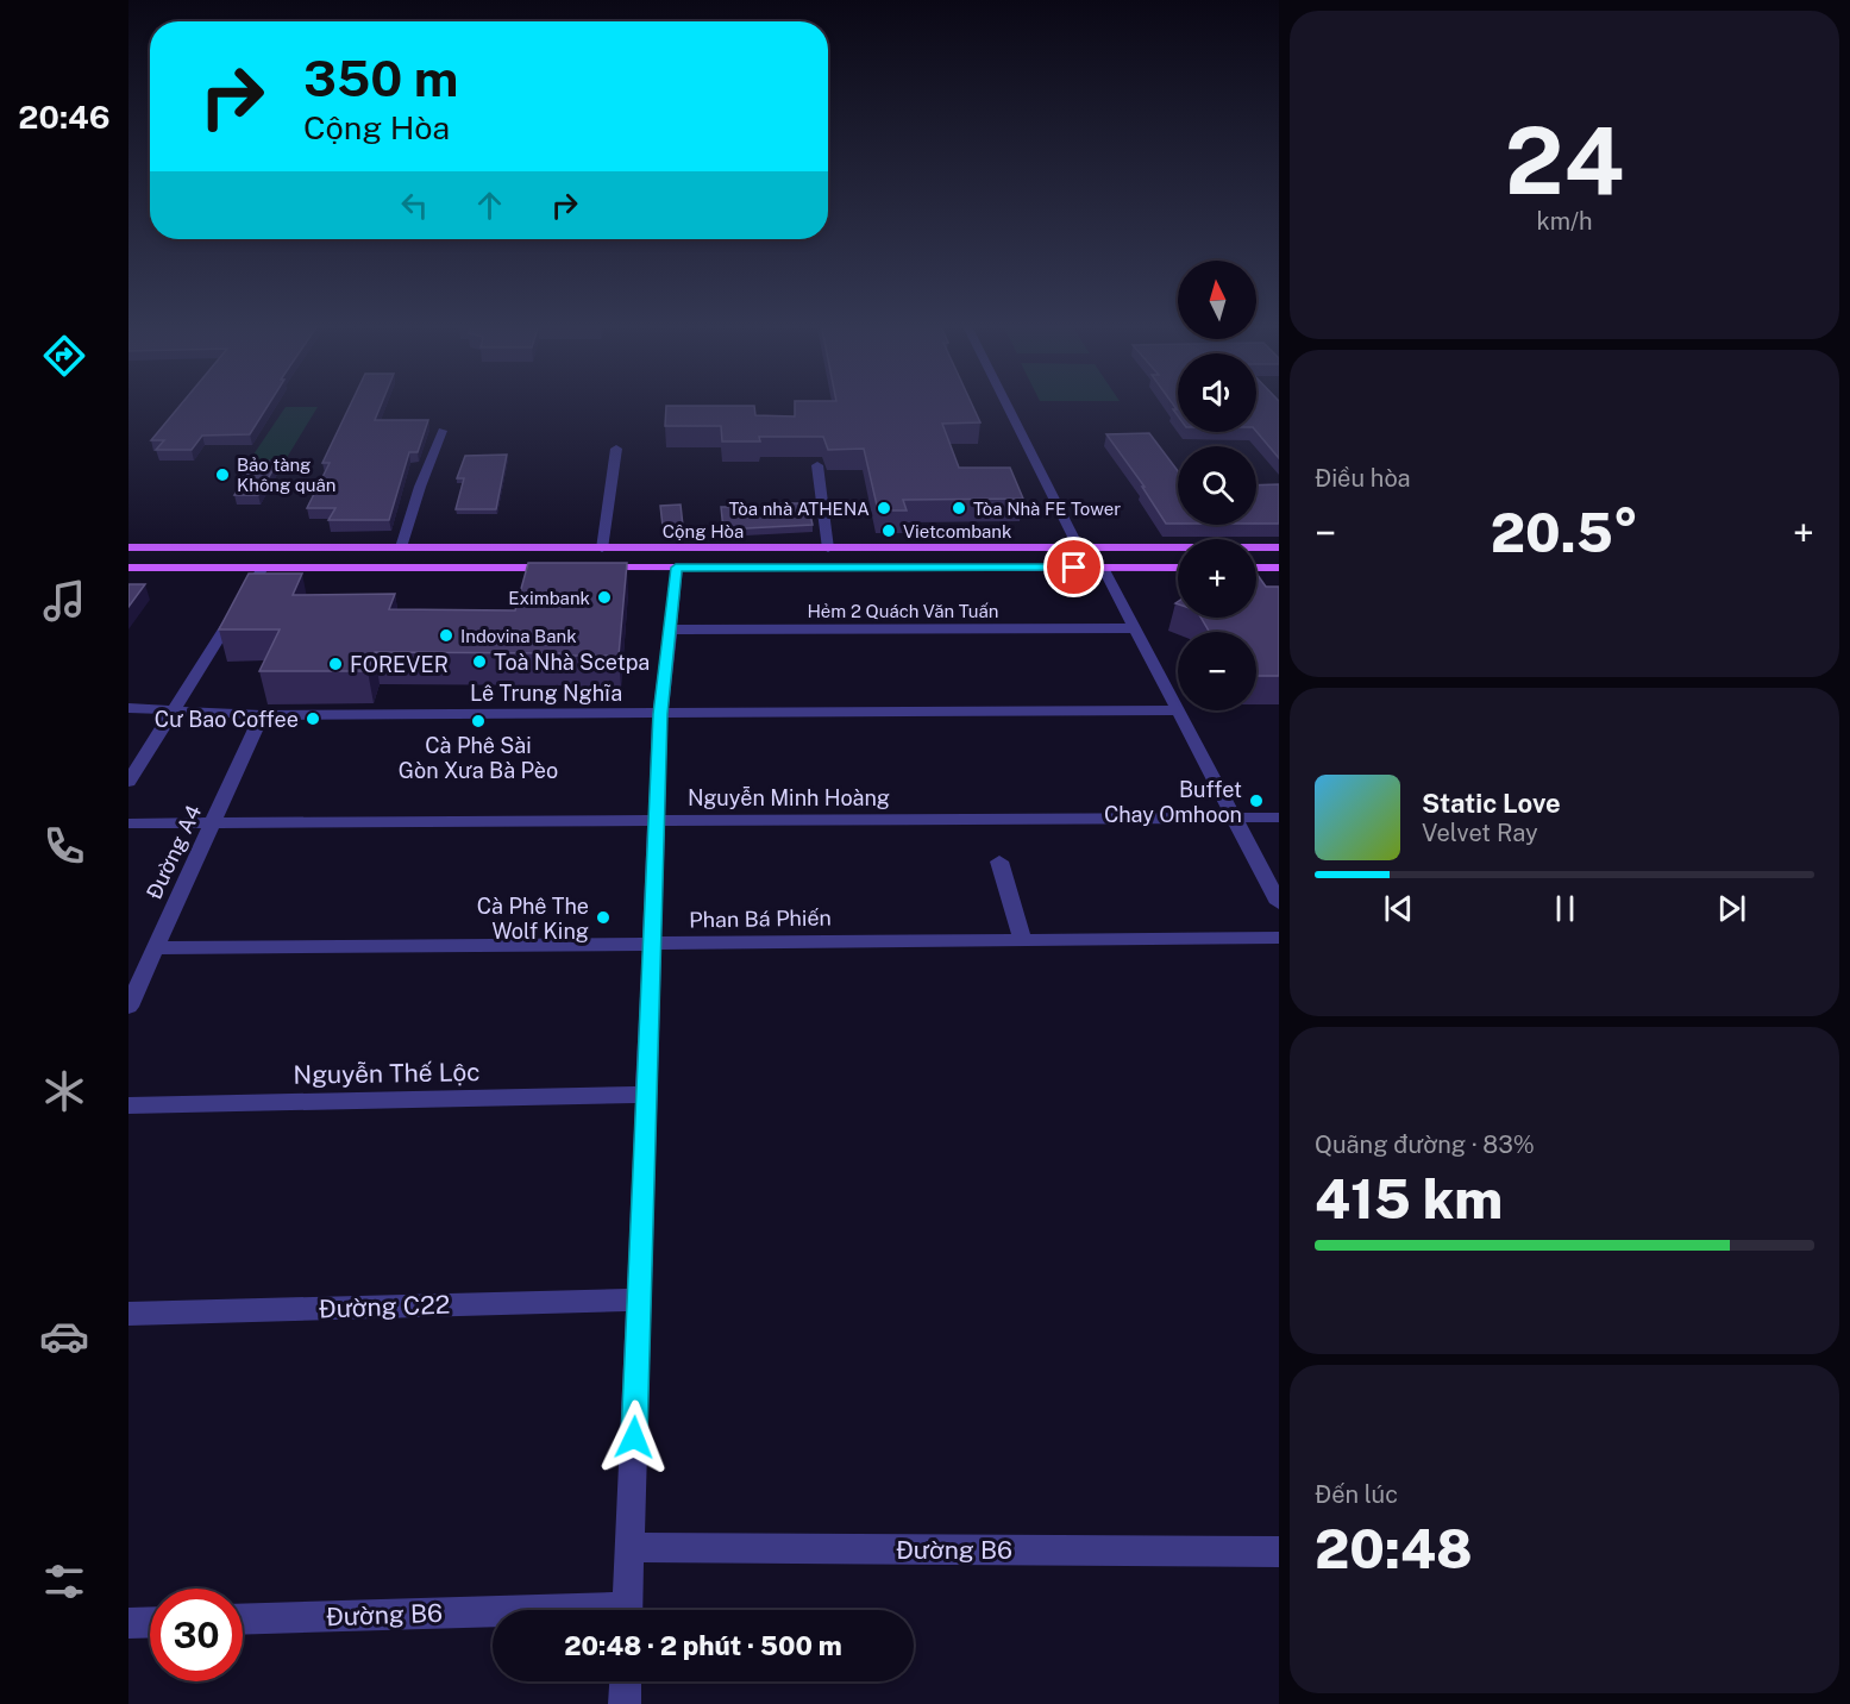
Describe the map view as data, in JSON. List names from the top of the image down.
{
  "streets": {
    "main road": ["Cộng Hòa"],
    "street": [
      "Hẻm 2 Quách Văn Tuấn",
      "Lê Trung Nghĩa",
      "Nguyễn Minh Hoàng",
      "Đường A4",
      "Phan Bá Phiến",
      "Nguyễn Thế Lộc",
      "Đường C22",
      "Đường B6"
    ]
  },
  "crossings": [
    ["Lê Trung Nghĩa", "Đường A4"],
    ["Nguyễn Minh Hoàng", "Đường A4"],
    ["Đường A4", "Phan Bá Phiến"]
  ],
  "places": [
    "Bảo tàng Không quân",
    "Tòa nhà ATHENA",
    "Tòa Nhà FE Tower",
    "Vietcombank",
    "Eximbank",
    "Indovina Bank",
    "Toà Nhà Scetpa",
    "FOREVER",
    "Cư Bao Coffee",
    "Cà Phê Sài Gòn Xưa Bà Pèo",
    "Buffet Chay Omhoon",
    "Cà Phê The Wolf King"
  ],
  "north": "top",
  "page": {
    "tabs": "20:46",
    "tile": [
      ["24", "km/h"],
      "Điều hòa",
      ["Quãng đường · 83%", "415 km"],
      ["Đến lúc", "20:48"]
    ],
    "turn": ["350 m", "Cộng Hòa"],
    "map_buttons": ["+", "−"],
    "heat": ["−", "20.5°", "+"],
    "song": ["Static Love", "Velvet Ray"],
    "limit": "30",
    "trip": "20:48 · 2 phút · 500 m"
  }
}
